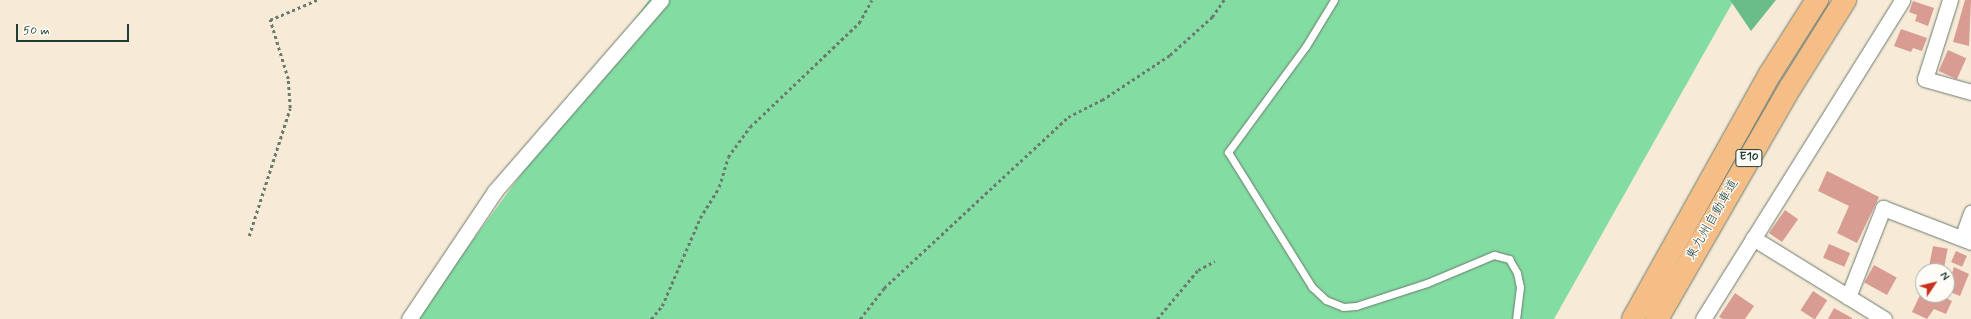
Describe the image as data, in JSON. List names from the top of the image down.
{
  "streets": {
    "highway": ["E10", "東九州自動車道"]
  },
  "scale_bar": "50 m",
  "north": "top right"
}
